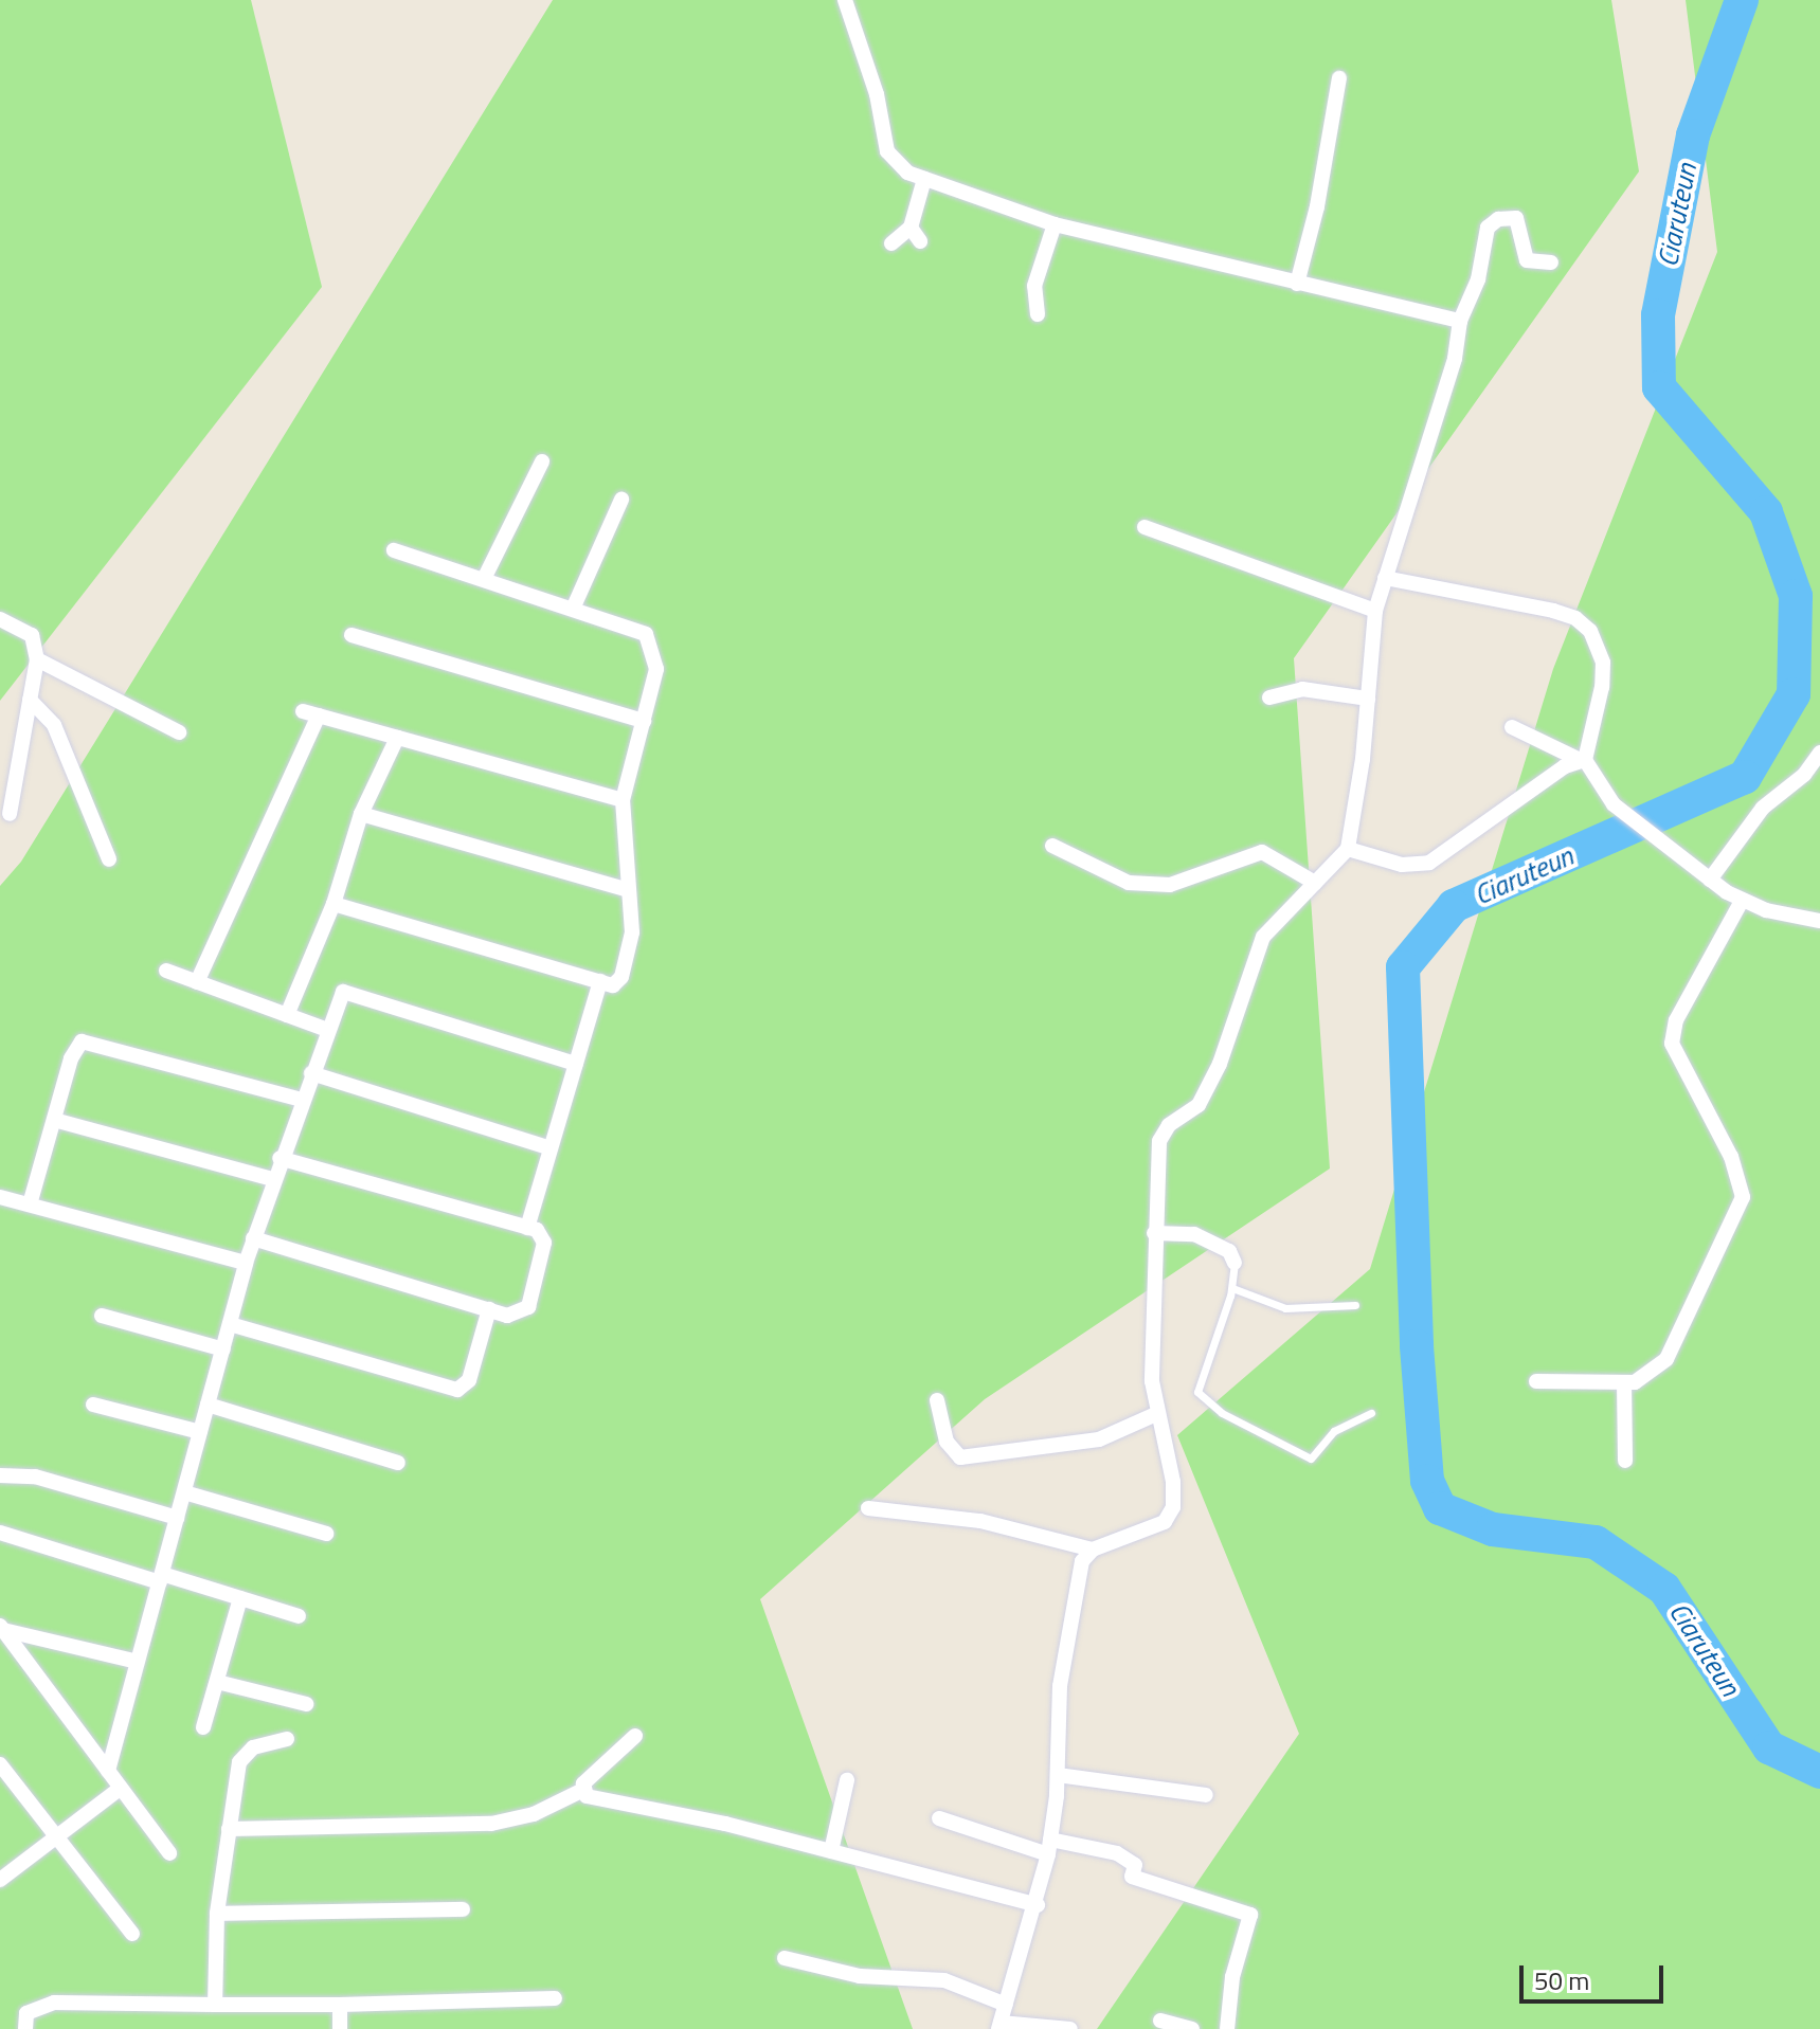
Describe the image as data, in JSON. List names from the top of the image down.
{
  "water": ["Ciaruteun"],
  "scale_bar": "50 m"
}
